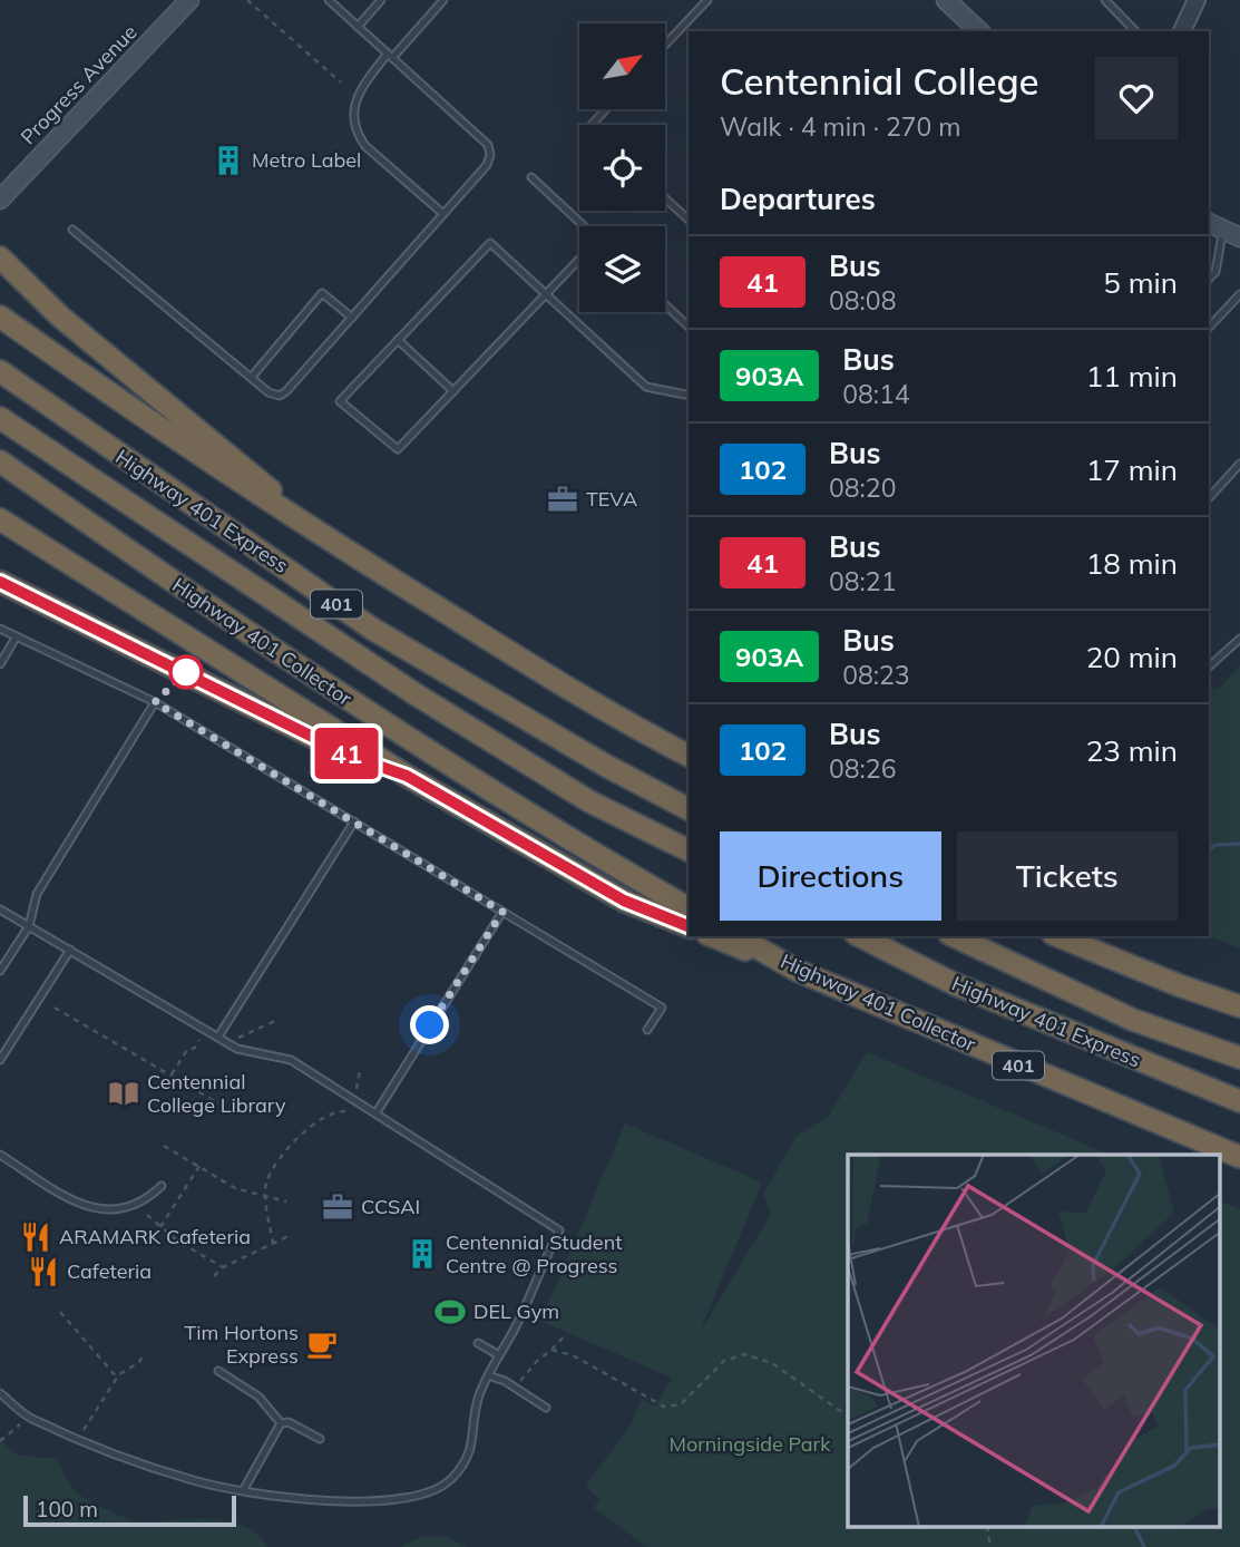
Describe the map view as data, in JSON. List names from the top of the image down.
{
  "streets": {
    "highway": ["Highway 401 Express", "401", "Highway 401 Collector"],
    "main road": ["Progress Avenue"]
  },
  "parks": ["Morningside Park"],
  "places": {
    "building": ["Metro Label", "Centennial Student Centre @ Progress"],
    "office": ["TEVA", "CCSAI"],
    "library": ["Centennial College Library"],
    "restaurant": ["ARAMARK Cafeteria", "Cafeteria"],
    "sports": ["DEL Gym"],
    "cafe": ["Tim Hortons Express"]
  },
  "lines": ["bus line 41"],
  "scale_bar": "100 m",
  "north": "top right",
  "page": {
    "on_map": "41",
    "heading": [
      ["Centennial College", "Walk · 4 min · 270 m"],
      "Departures"
    ],
    "list": [
      {
        "mark": "41",
        "name": "Bus",
        "note": "08:08",
        "value": "5 min"
      },
      {
        "mark": "903A",
        "name": "Bus",
        "note": "08:14",
        "value": "11 min"
      },
      {
        "mark": "102",
        "name": "Bus",
        "note": "08:20",
        "value": "17 min"
      },
      {
        "mark": "41",
        "name": "Bus",
        "note": "08:21",
        "value": "18 min"
      },
      {
        "mark": "903A",
        "name": "Bus",
        "note": "08:23",
        "value": "20 min"
      },
      {
        "mark": "102",
        "name": "Bus",
        "note": "08:26",
        "value": "23 min"
      }
    ],
    "buttons": ["Directions", "Tickets"],
    "scale": "100 m"
  }
}
